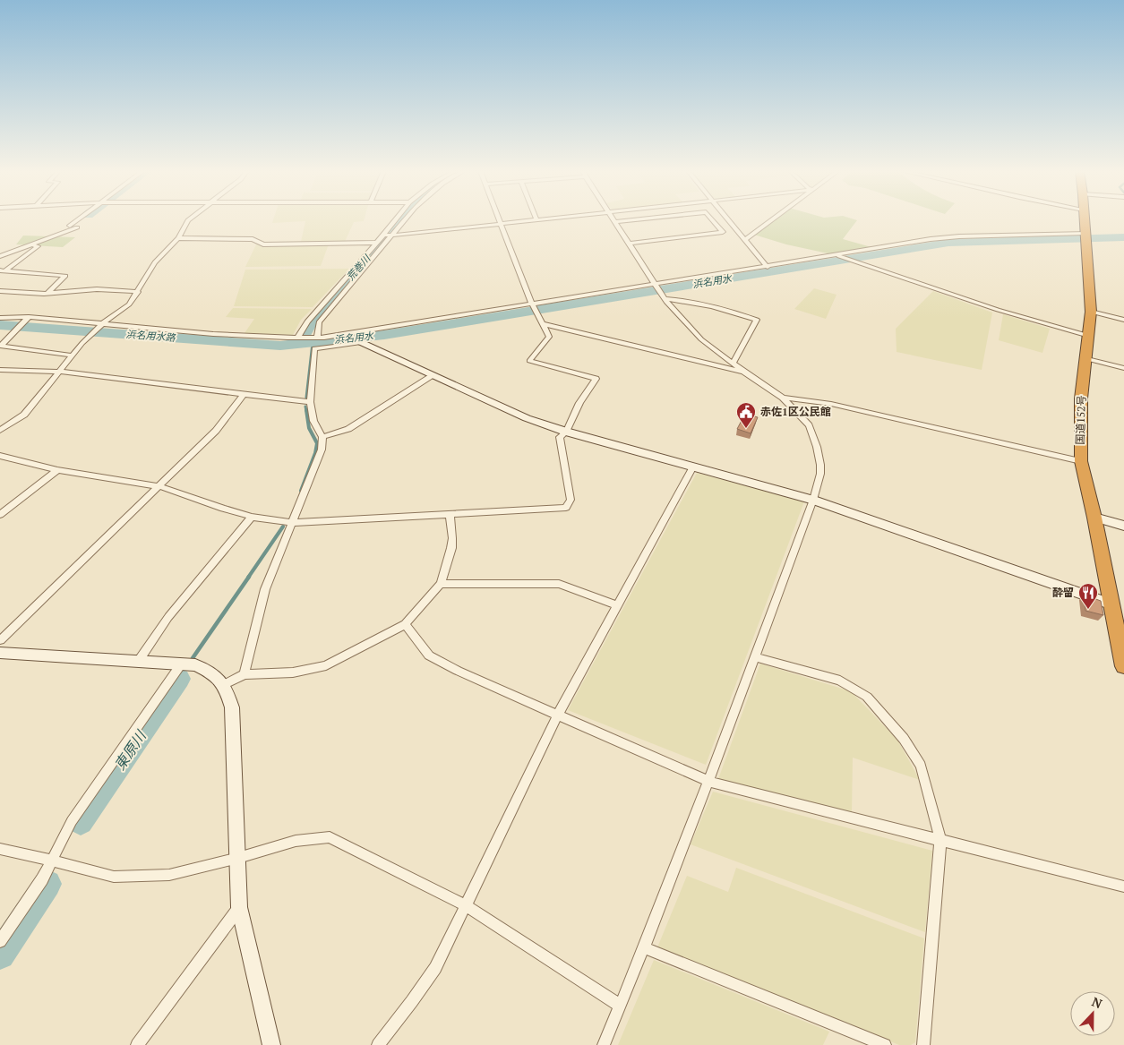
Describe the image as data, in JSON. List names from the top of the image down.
{
  "streets": {
    "highway": ["国道152号"]
  },
  "water": [
    "荒巻川",
    "浜名用水",
    "浜名用水路",
    "東原川"
  ],
  "places": {
    "public building": ["赤佐1区公民館"],
    "restaurant": ["酔留"]
  },
  "north": "top"
}
